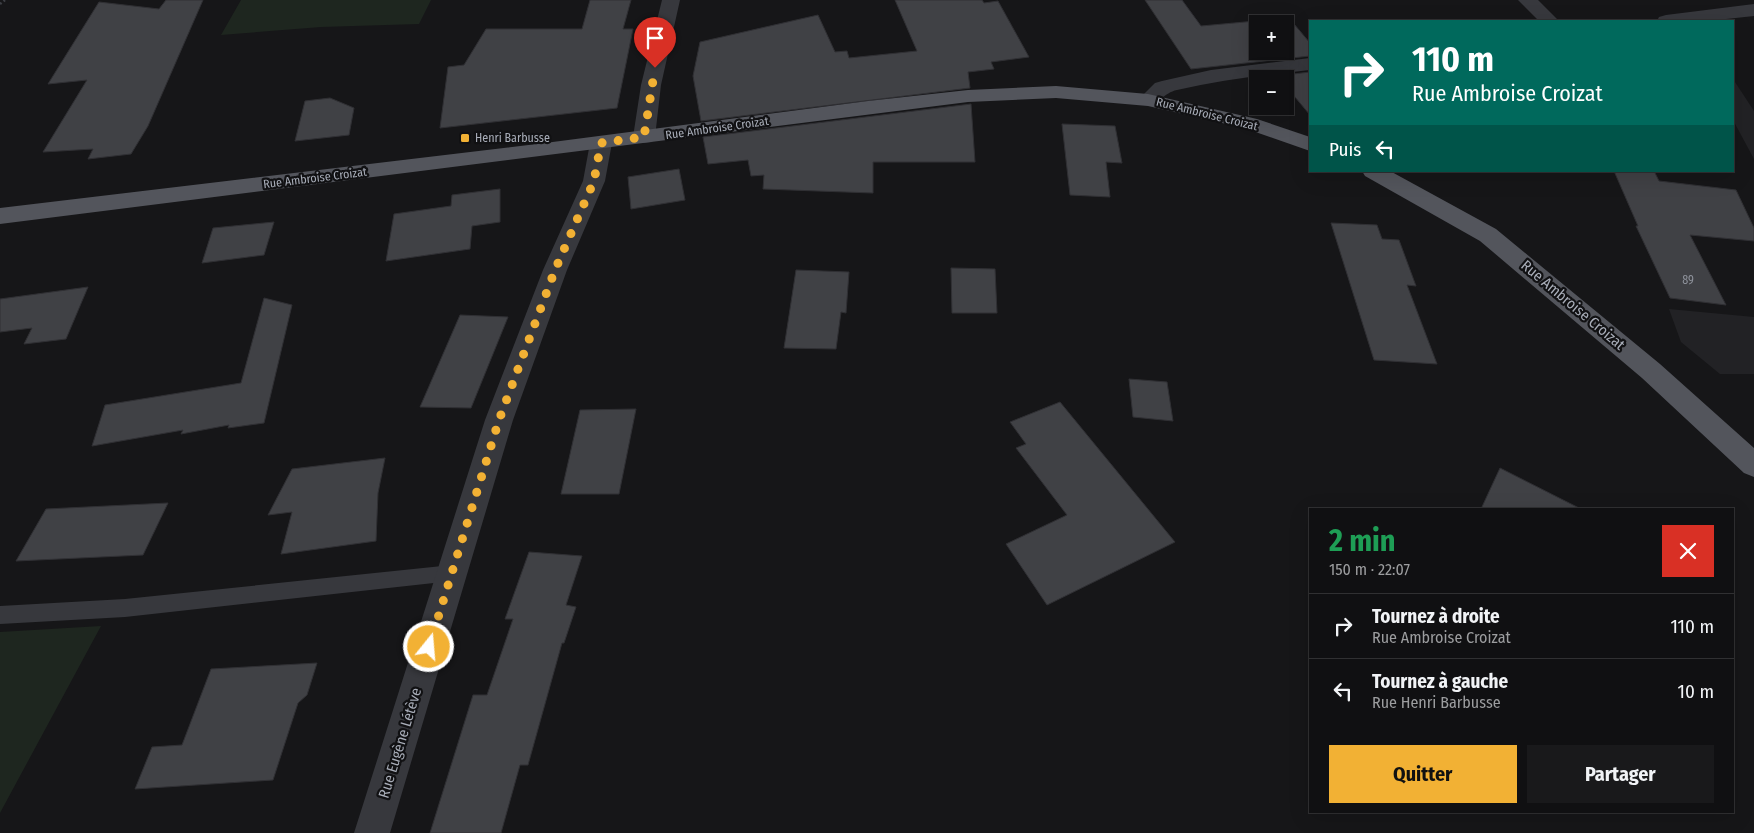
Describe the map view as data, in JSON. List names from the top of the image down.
{
  "streets": {
    "main road": ["Rue Ambroise Croizat"],
    "street": ["Rue Eugène Létève"]
  },
  "crossings": [
    ["Rue Ambroise Croizat", "Rue Eugène Létève"]
  ],
  "places": {
    "transit": ["Henri Barbusse"]
  },
  "house_numbers": ["89"],
  "page": {
    "map_buttons": ["+", "−"],
    "turn": ["110 m", "Rue Ambroise Croizat"],
    "then": "Puis",
    "heading": ["2 min", "150 m · 22:07"],
    "list": [
      {
        "name": "Tournez à droite",
        "note": "Rue Ambroise Croizat",
        "value": "110 m"
      },
      {
        "name": "Tournez à gauche",
        "note": "Rue Henri Barbusse",
        "value": "10 m"
      }
    ],
    "buttons": ["Quitter", "Partager"]
  }
}
